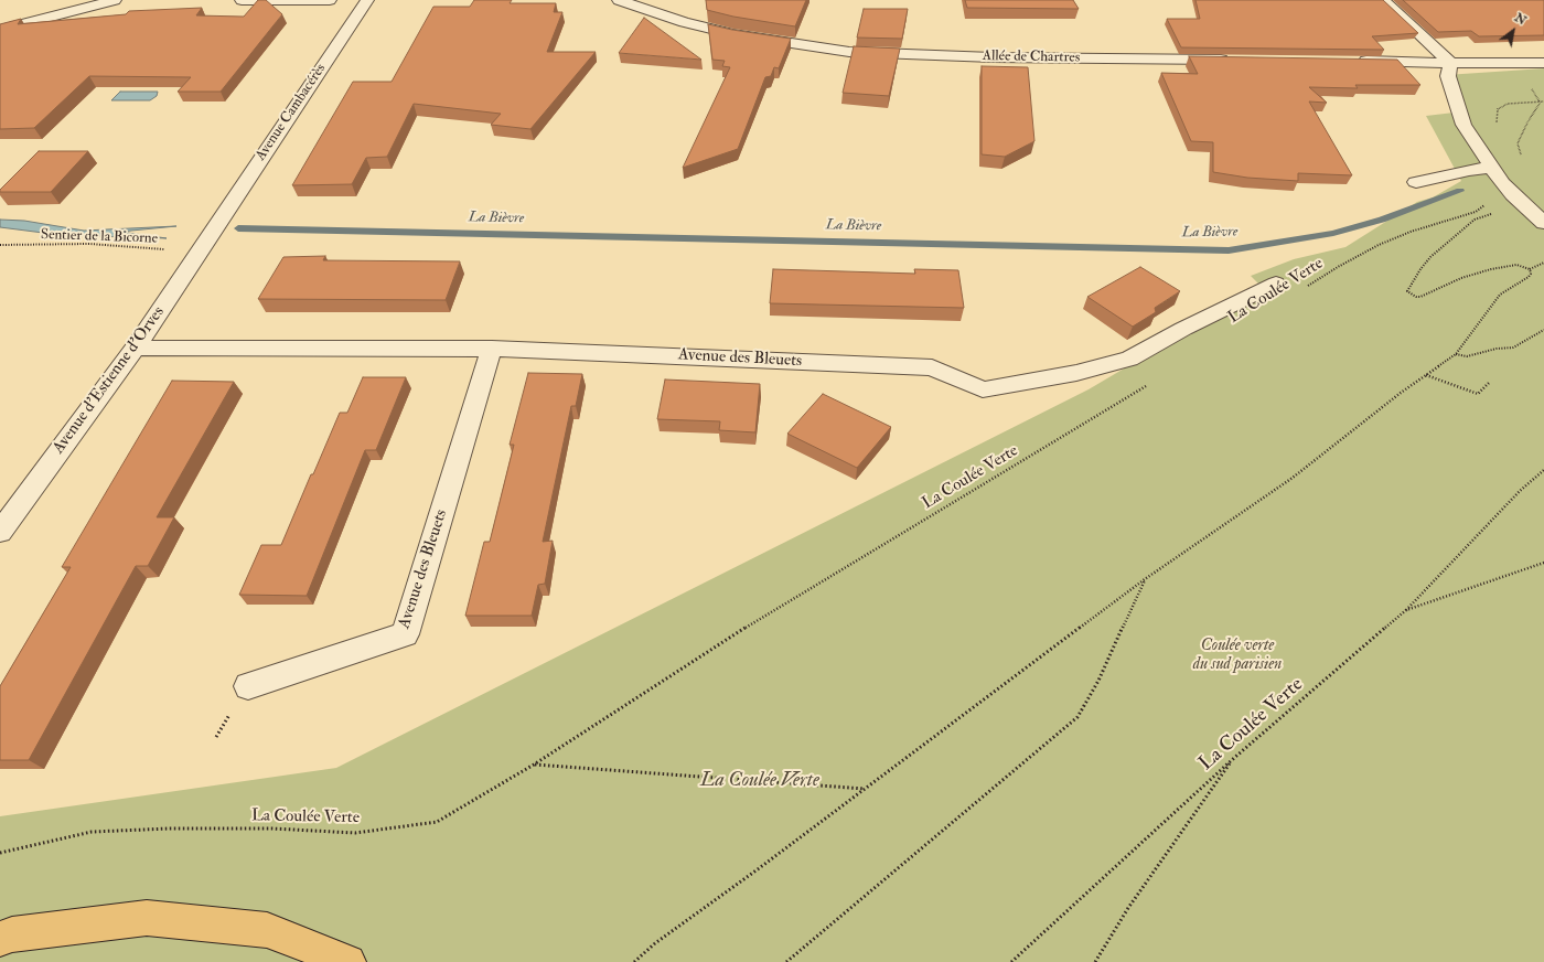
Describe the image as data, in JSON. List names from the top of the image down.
{
  "streets": {
    "street": [
      "Allée de Chartres",
      "Avenue Cambacérès",
      "Avenue des Bleuets",
      "Avenue d'Estienne d'Orves"
    ],
    "path": ["Sentier de la Bicorne", "La Coulée Verte"]
  },
  "crossings": [
    ["Avenue Cambacérès", "Avenue d'Estienne d'Orves"],
    ["Sentier de la Bicorne", "Avenue d'Estienne d'Orves"],
    ["Avenue des Bleuets", "Avenue d'Estienne d'Orves"]
  ],
  "water": ["La Bièvre"],
  "parks": ["Coulée verte du sud parisien", "La Coulée Verte"],
  "north": "top right"
}
